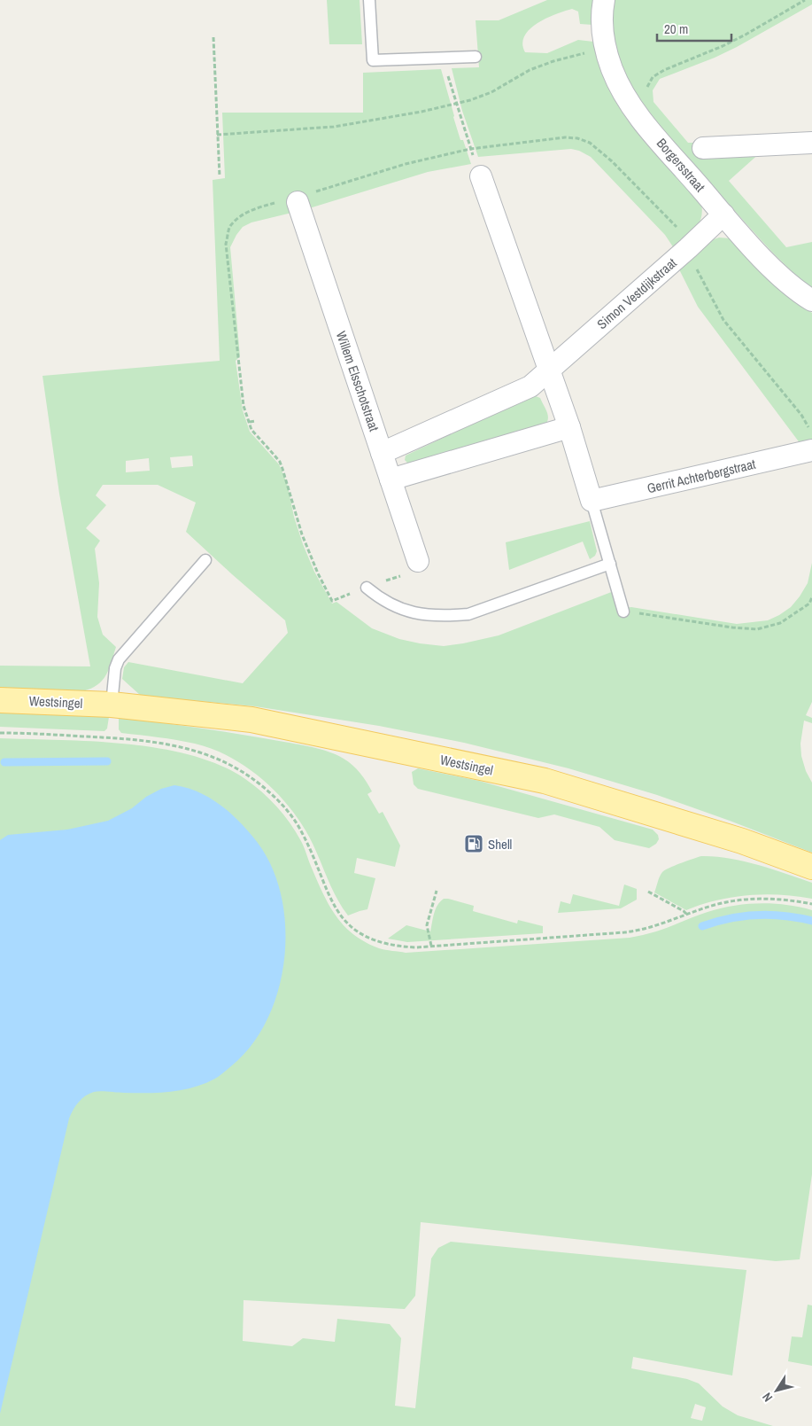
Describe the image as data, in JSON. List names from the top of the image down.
{
  "streets": {
    "main road": ["Westsingel"],
    "street": [
      "Borgersstraat",
      "Simon Vestdijkstraat",
      "Willem Elsschotstraat",
      "Gerrit Achterbergstraat"
    ]
  },
  "crossings": [
    ["Borgersstraat", "Simon Vestdijkstraat"],
    ["Simon Vestdijkstraat", "Willem Elsschotstraat"]
  ],
  "places": {
    "fuel station": ["Shell"]
  },
  "scale_bar": "20 m",
  "north": "bottom left"
}
